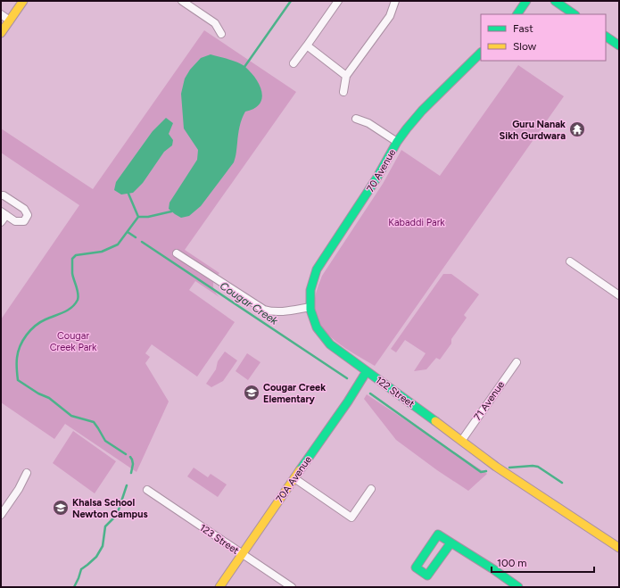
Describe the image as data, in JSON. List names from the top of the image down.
{
  "streets": {
    "street": [
      "70 Avenue",
      "122 Street",
      "71 Avenue",
      "70A Avenue",
      "123 Street"
    ]
  },
  "crossings": [
    ["70 Avenue", "122 Street"],
    ["122 Street", "71 Avenue"],
    ["122 Street", "70A Avenue"],
    ["70A Avenue", "123 Street"]
  ],
  "water": ["Cougar Creek"],
  "parks": ["Kabaddi Park", "Cougar Creek Park"],
  "places": {
    "temple": ["Guru Nanak Sikh Gurdwara"],
    "school or university": ["Cougar Creek Elementary", "Khalsa School Newton Campus"]
  },
  "legend": ["Fast", "Slow"],
  "scale_bar": "100 m"
}
